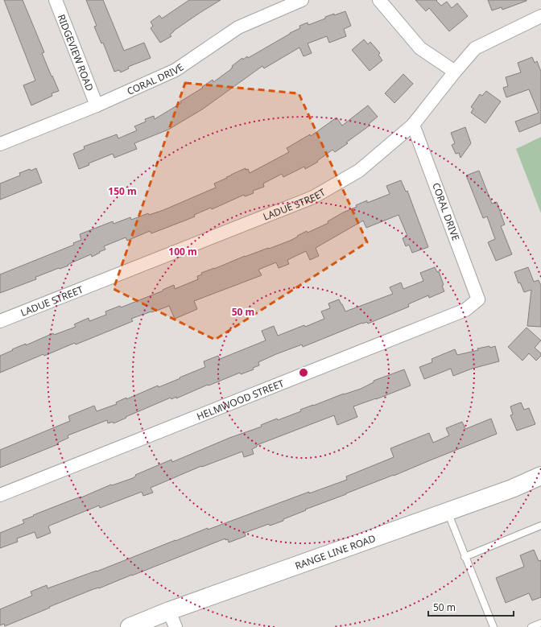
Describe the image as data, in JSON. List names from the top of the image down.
{
  "streets": {
    "main road": ["RANGE LINE ROAD"],
    "street": [
      "RIDGEVIEW ROAD",
      "CORAL DRIVE",
      "LADUE STREET",
      "HELMWOOD STREET"
    ]
  },
  "crossings": [
    ["RIDGEVIEW ROAD", "CORAL DRIVE"],
    ["CORAL DRIVE", "LADUE STREET"],
    ["CORAL DRIVE", "HELMWOOD STREET"]
  ],
  "scale_bar": "50 m",
  "rings": ["150 m", "100 m", "50 m"]
}
